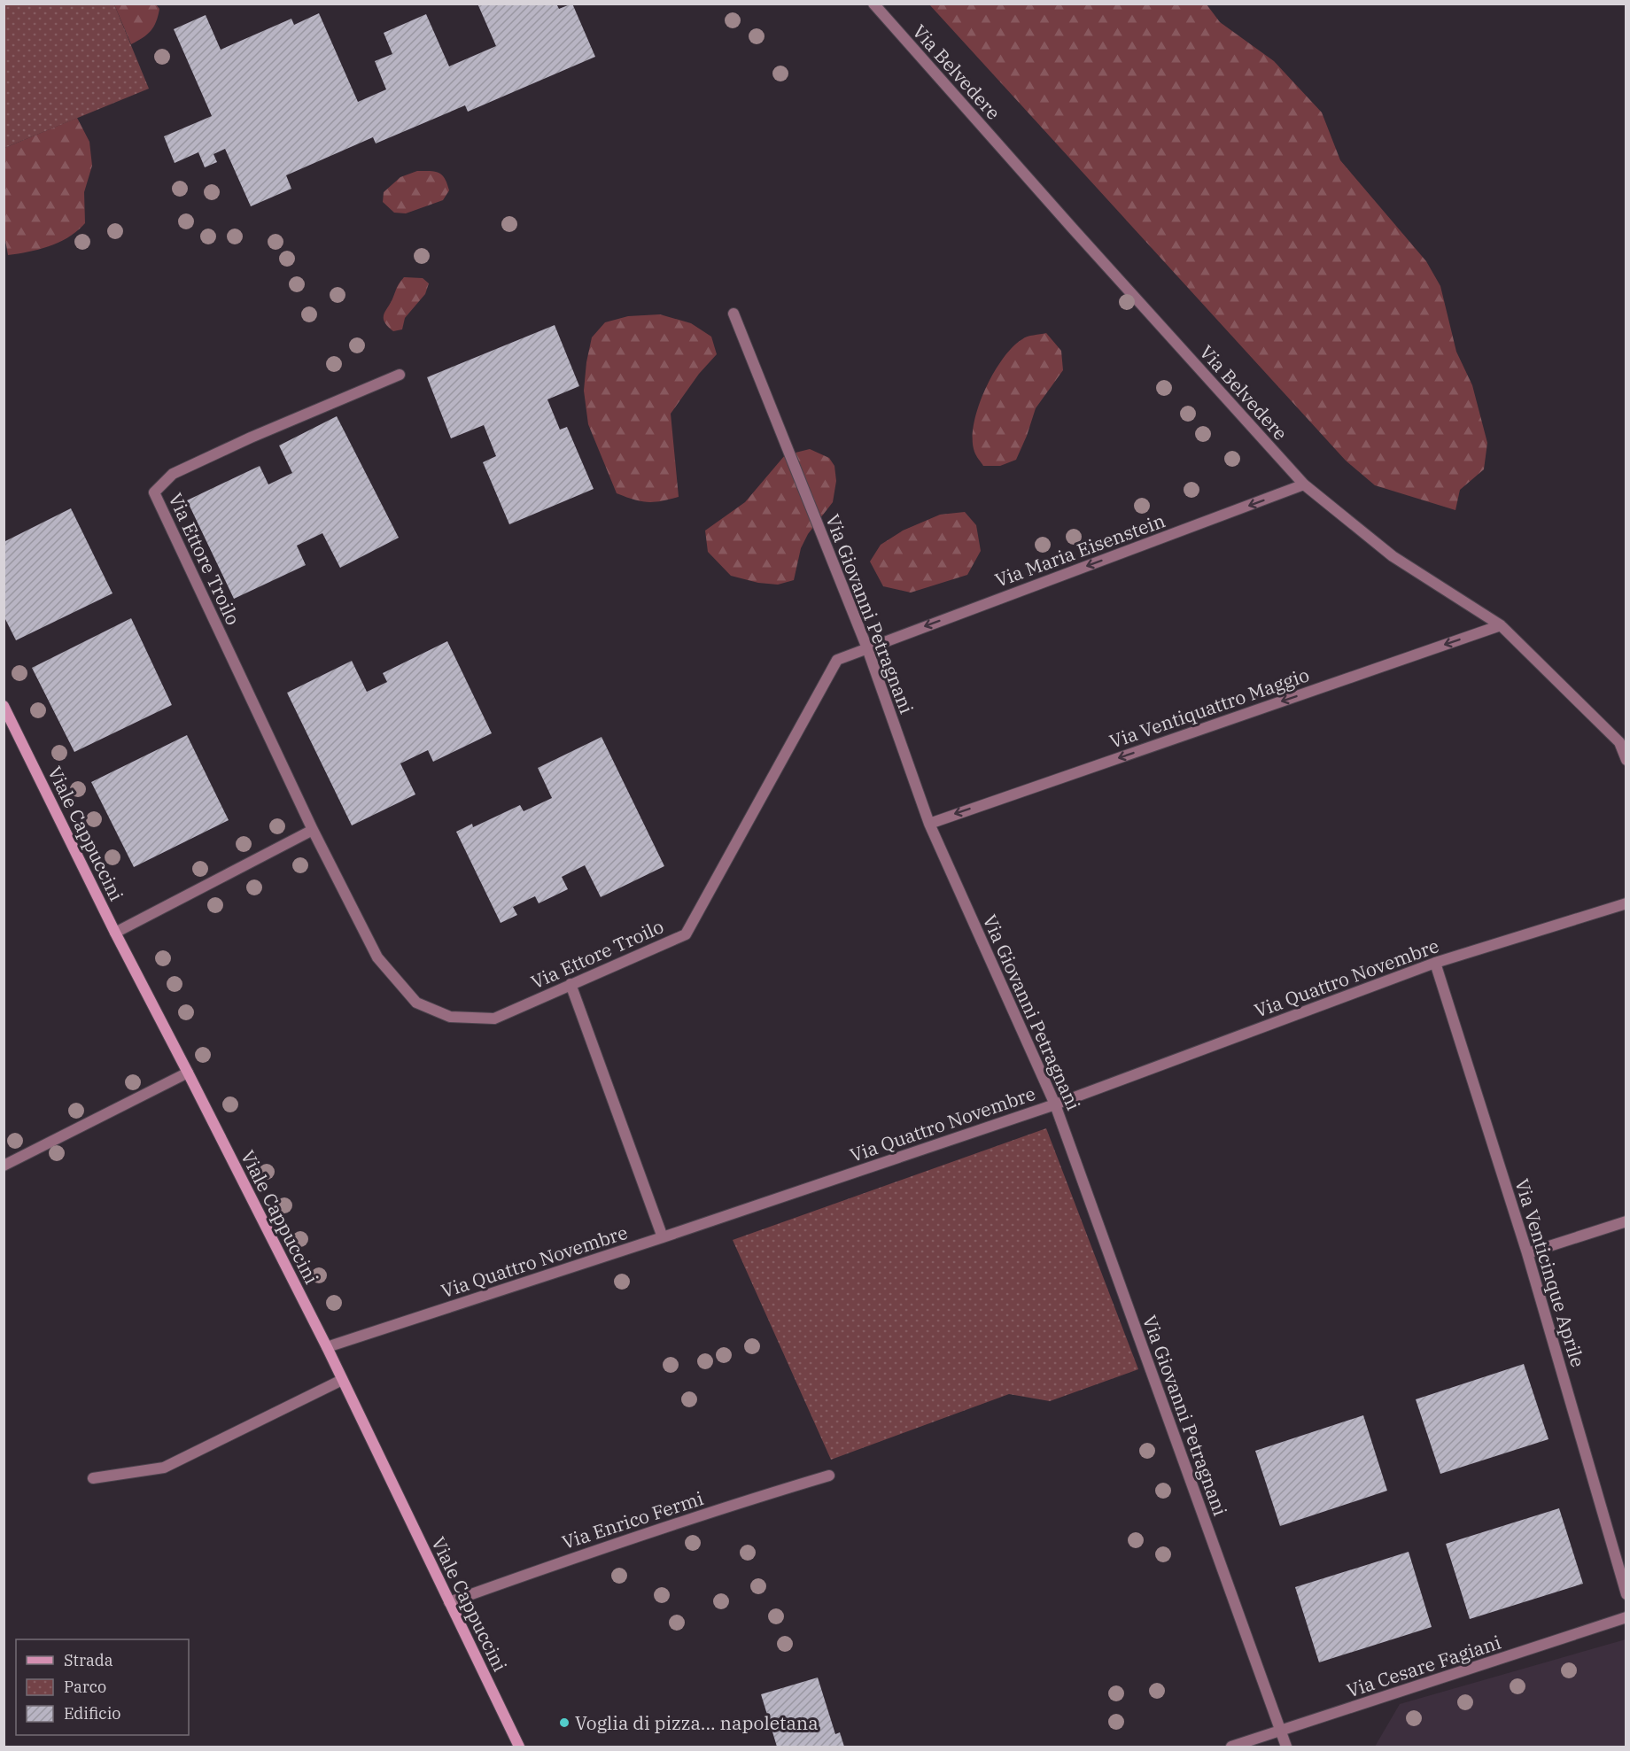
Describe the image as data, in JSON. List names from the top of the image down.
{
  "streets": {
    "street": [
      "Via Belvedere",
      "Via Maria Eisenstein",
      "Via Ettore Troilo",
      "Via Giovanni Petragnani",
      "Via Ventiquattro Maggio",
      "Viale Cappuccini",
      "Via Quattro Novembre",
      "Via Venticinque Aprile",
      "Via Enrico Fermi",
      "Via Cesare Fagiani"
    ]
  },
  "crossings": [
    ["Via Belvedere", "Via Maria Eisenstein"],
    ["Via Belvedere", "Via Ventiquattro Maggio"],
    ["Via Maria Eisenstein", "Via Ettore Troilo"],
    ["Via Maria Eisenstein", "Via Giovanni Petragnani"],
    ["Via Ettore Troilo", "Via Giovanni Petragnani"],
    ["Via Giovanni Petragnani", "Via Ventiquattro Maggio"],
    ["Via Giovanni Petragnani", "Via Quattro Novembre"],
    ["Via Giovanni Petragnani", "Via Cesare Fagiani"],
    ["Viale Cappuccini", "Via Quattro Novembre"],
    ["Viale Cappuccini", "Via Enrico Fermi"],
    ["Via Quattro Novembre", "Via Venticinque Aprile"]
  ],
  "one_way": ["Via Maria Eisenstein", "Via Ventiquattro Maggio"],
  "places": ["Voglia di pizza... napoletana"],
  "legend": ["Strada", "Parco", "Edificio"]
}
